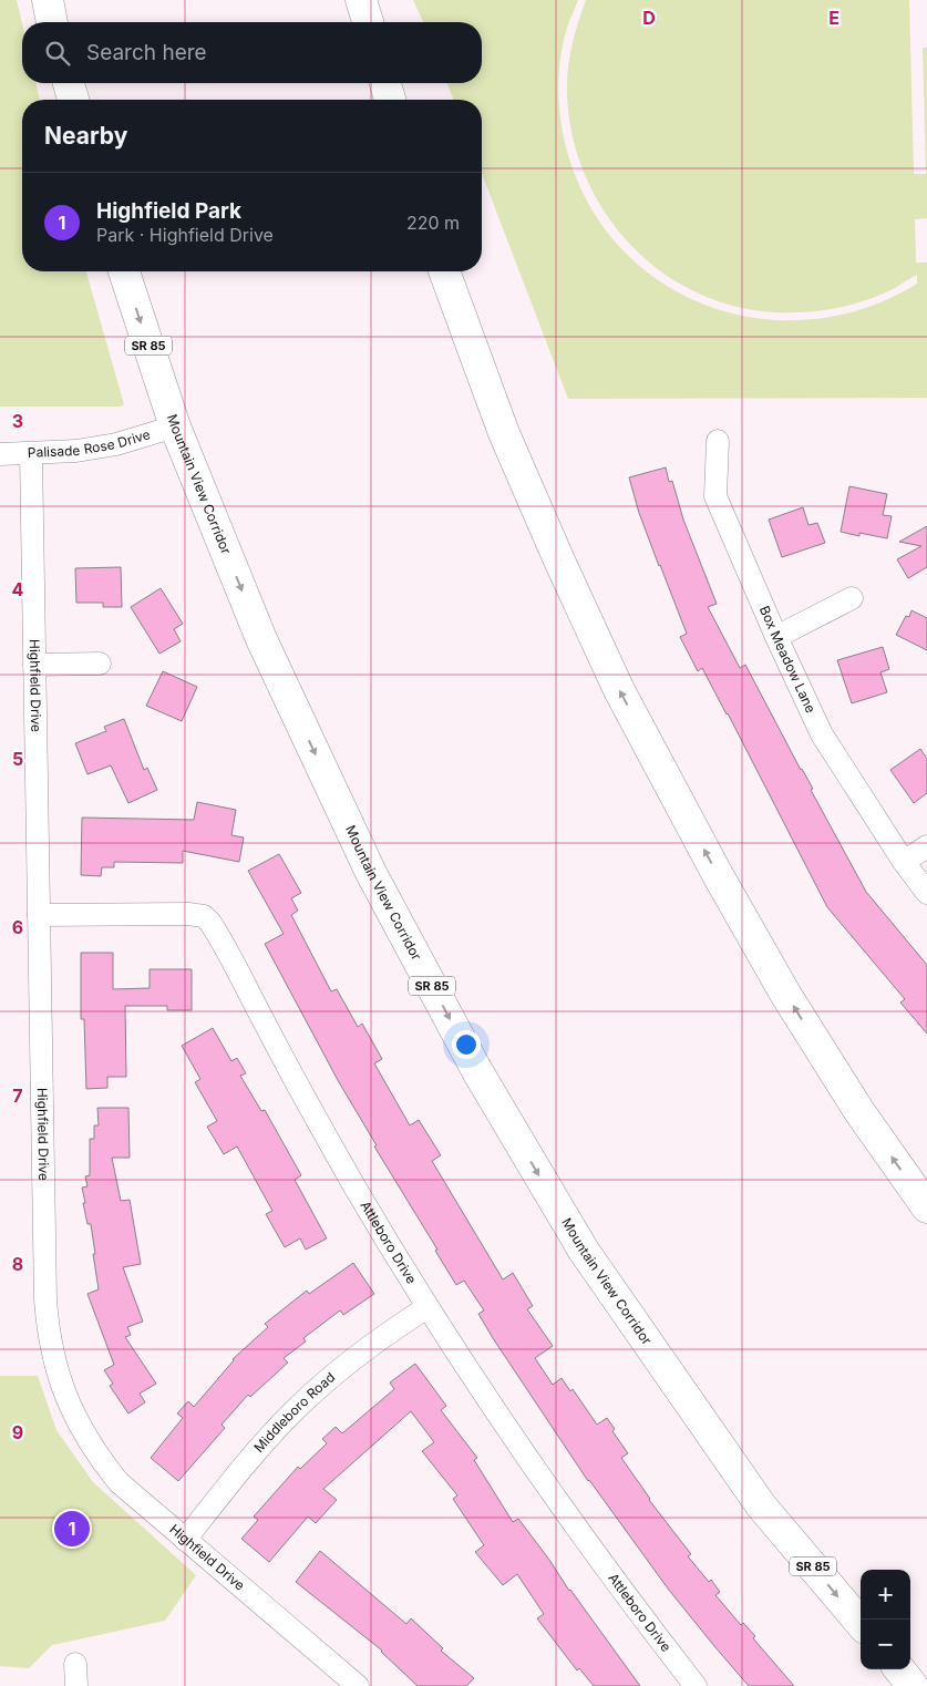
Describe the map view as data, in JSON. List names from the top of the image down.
{
  "streets": {
    "highway": ["SR 85", "Mountain View Corridor"],
    "street": [
      "Palisade Rose Drive",
      "Box Meadow Lane",
      "Highfield Drive",
      "Attleboro Drive",
      "Middleboro Road"
    ]
  },
  "crossings": [
    ["Palisade Rose Drive", "Mountain View Corridor"],
    ["Palisade Rose Drive", "Highfield Drive"],
    ["Highfield Drive", "Attleboro Drive"],
    ["Highfield Drive", "Middleboro Road"],
    ["Attleboro Drive", "Middleboro Road"]
  ],
  "one_way": ["Mountain View Corridor"],
  "page": {
    "search": "Search here",
    "heading": "Nearby",
    "list": [
      {
        "mark": "1",
        "name": "Highfield Park",
        "note": "Park · Highfield Drive",
        "value": "220 m"
      }
    ],
    "pins": "1",
    "map_buttons": ["+", "−"]
  },
  "grid": {
    "columns": ["D", "E"],
    "rows": [
      "3",
      "4",
      "5",
      "6",
      "7",
      "8",
      "9"
    ]
  }
}
